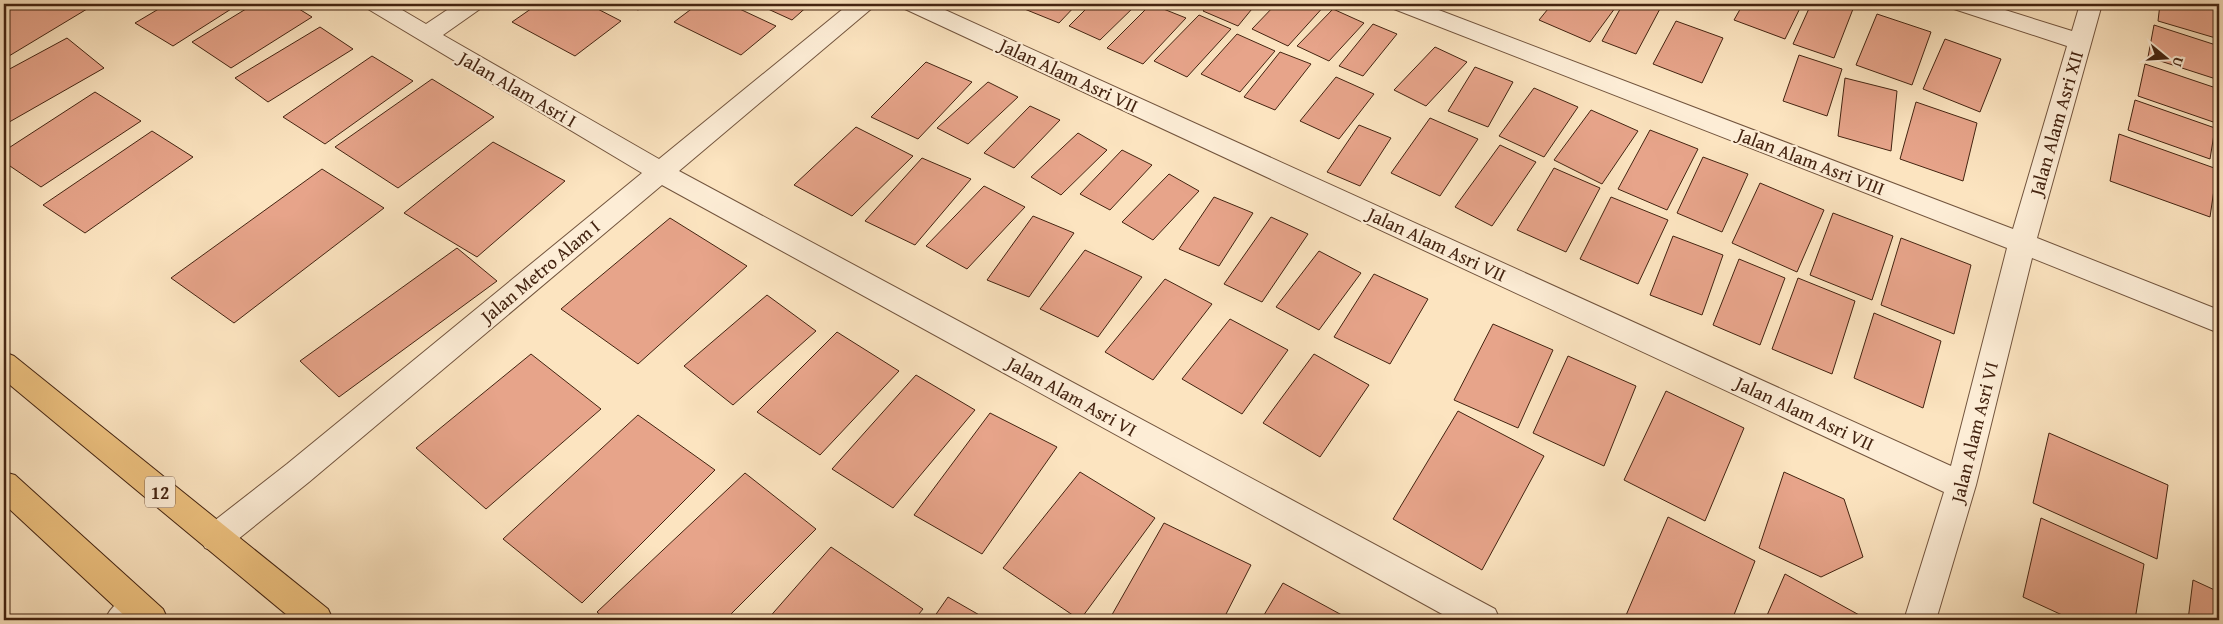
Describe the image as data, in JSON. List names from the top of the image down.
{
  "streets": {
    "highway": ["12"],
    "street": [
      "Jalan Alam Asri VII",
      "Jalan Alam Asri I",
      "Jalan Alam Asri XII",
      "Jalan Alam Asri VIII",
      "Jalan Metro Alam I",
      "Jalan Alam Asri VI"
    ]
  },
  "crossings": [
    ["Jalan Alam Asri VII", "Jalan Alam Asri VI"],
    ["Jalan Alam Asri I", "Jalan Metro Alam I"],
    ["Jalan Alam Asri I", "Jalan Alam Asri VI"],
    ["Jalan Alam Asri XII", "Jalan Alam Asri VIII"],
    ["Jalan Alam Asri XII", "Jalan Alam Asri VI"],
    ["Jalan Alam Asri VIII", "Jalan Alam Asri VI"],
    ["Jalan Metro Alam I", "Jalan Alam Asri VI"],
    ["Jalan Metro Alam I", "12"]
  ],
  "north": "right"
}
